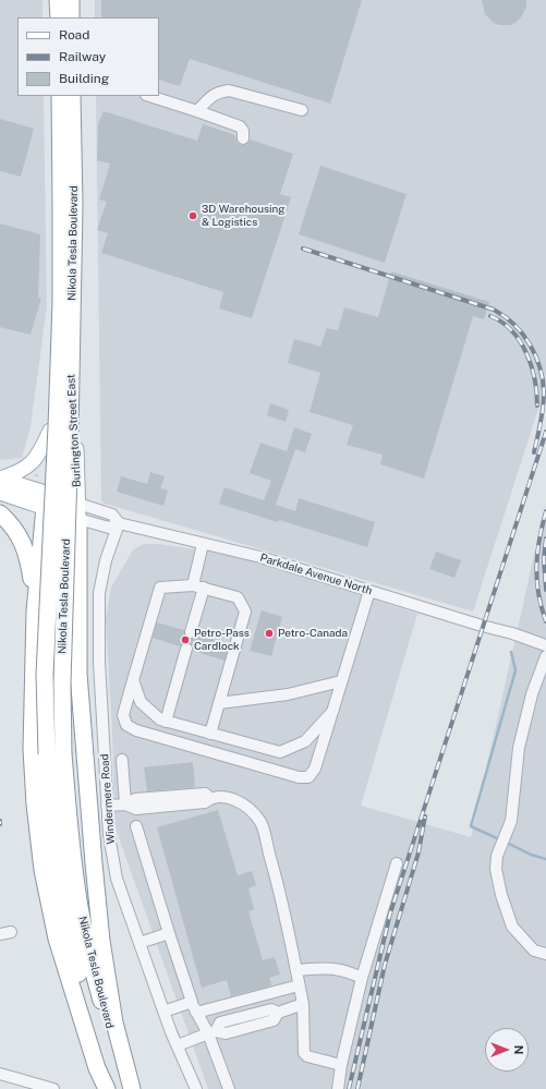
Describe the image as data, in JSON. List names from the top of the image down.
{
  "streets": {
    "highway": ["Nikola Tesla Boulevard"],
    "main road": ["Burlington Street East", "Parkdale Avenue North"],
    "street": ["Windermere Road"]
  },
  "crossings": [
    ["Burlington Street East", "Parkdale Avenue North"],
    ["Parkdale Avenue North", "Windermere Road"]
  ],
  "places": ["3D Warehousing & Logistics", "Petro-Canada", "Petro-Pass Cardlock"],
  "legend": ["Road", "Railway", "Building"],
  "north": "right"
}
